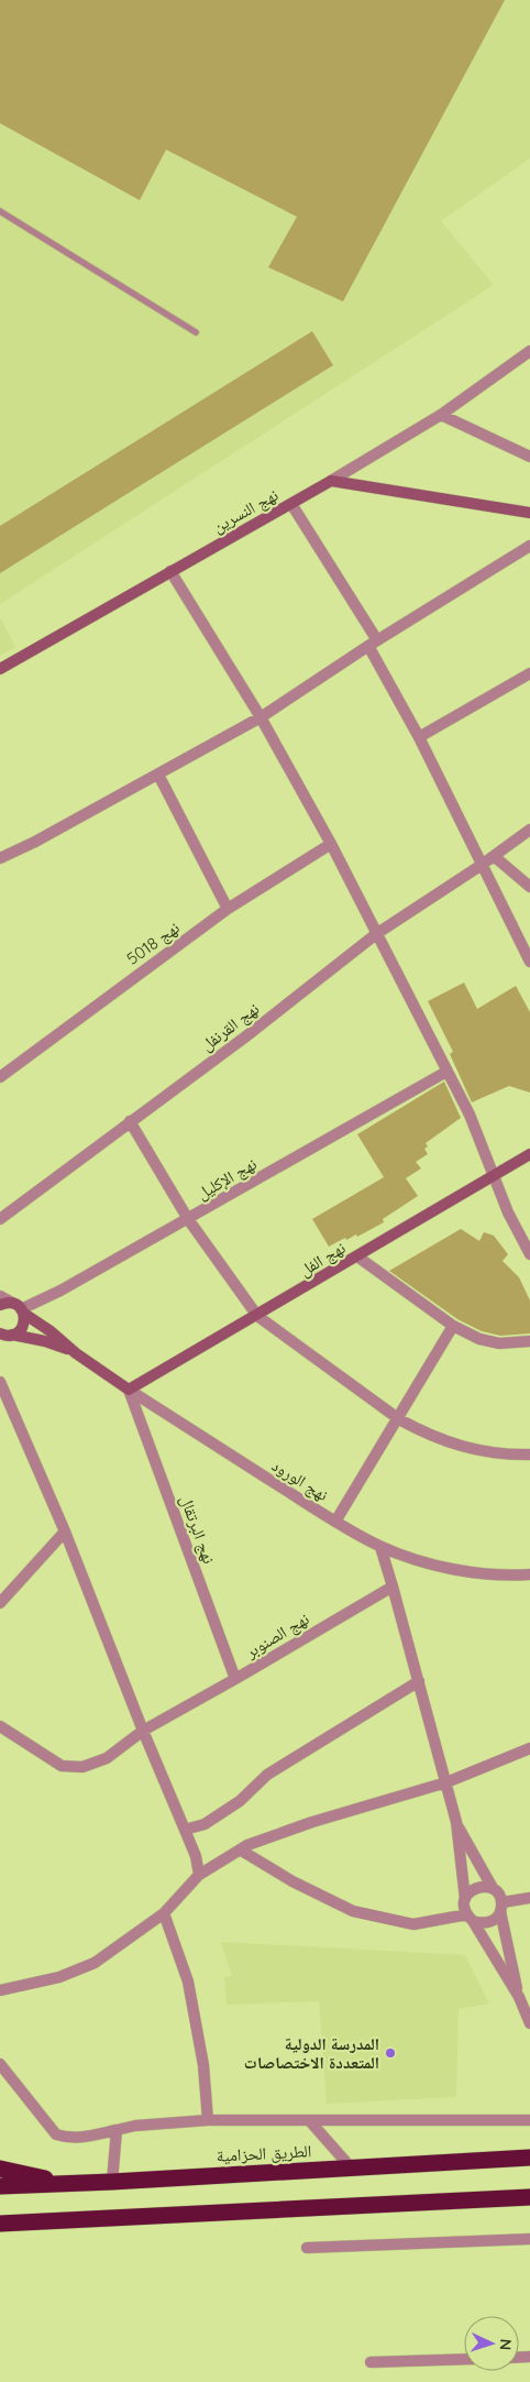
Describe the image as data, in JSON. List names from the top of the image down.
{
  "streets": {
    "highway": ["الطريق الحزامية"],
    "street": [
      "نهج النسرين",
      "نهج 5018",
      "نهج القرنفل",
      "نهج الإكليل",
      "نهج الفل",
      "نهج الورود",
      "نهج البرتقال",
      "نهج الصنوبر"
    ]
  },
  "crossings": [
    ["نهج الفل", "نهج الورود"],
    ["نهج الفل", "نهج البرتقال"],
    ["نهج الورود", "نهج البرتقال"],
    ["نهج البرتقال", "نهج الصنوبر"]
  ],
  "places": ["المدرسة الدولية المتعددة الاختصاصات"],
  "north": "right"
}
